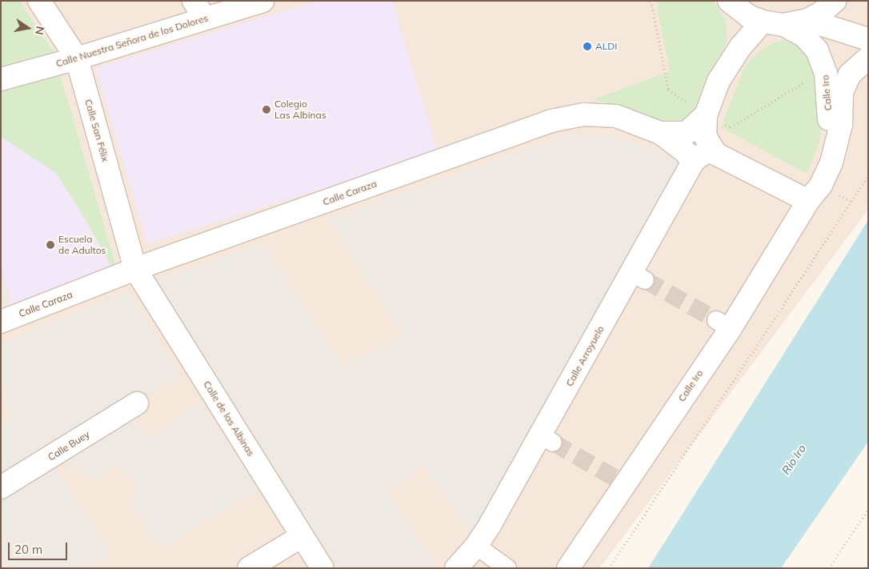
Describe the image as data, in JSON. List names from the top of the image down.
{
  "streets": {
    "street": [
      "Calle Nuestra Señora de los Dolores",
      "Calle Iro",
      "Calle San Félix",
      "Calle Caraza",
      "Calle Arroyuelo",
      "Calle de las Albinas",
      "Calle Buey"
    ]
  },
  "crossings": [
    ["Calle Nuestra Señora de los Dolores", "Calle San Félix"],
    ["Calle San Félix", "Calle Caraza"],
    ["Calle San Félix", "Calle de las Albinas"],
    ["Calle Caraza", "Calle Arroyuelo"],
    ["Calle Caraza", "Calle de las Albinas"]
  ],
  "water": ["Rio Iro"],
  "places": ["ALDI", "Colegio Las Albinas", "Escuela de Adultos"],
  "scale_bar": "20 m",
  "north": "right"
}
